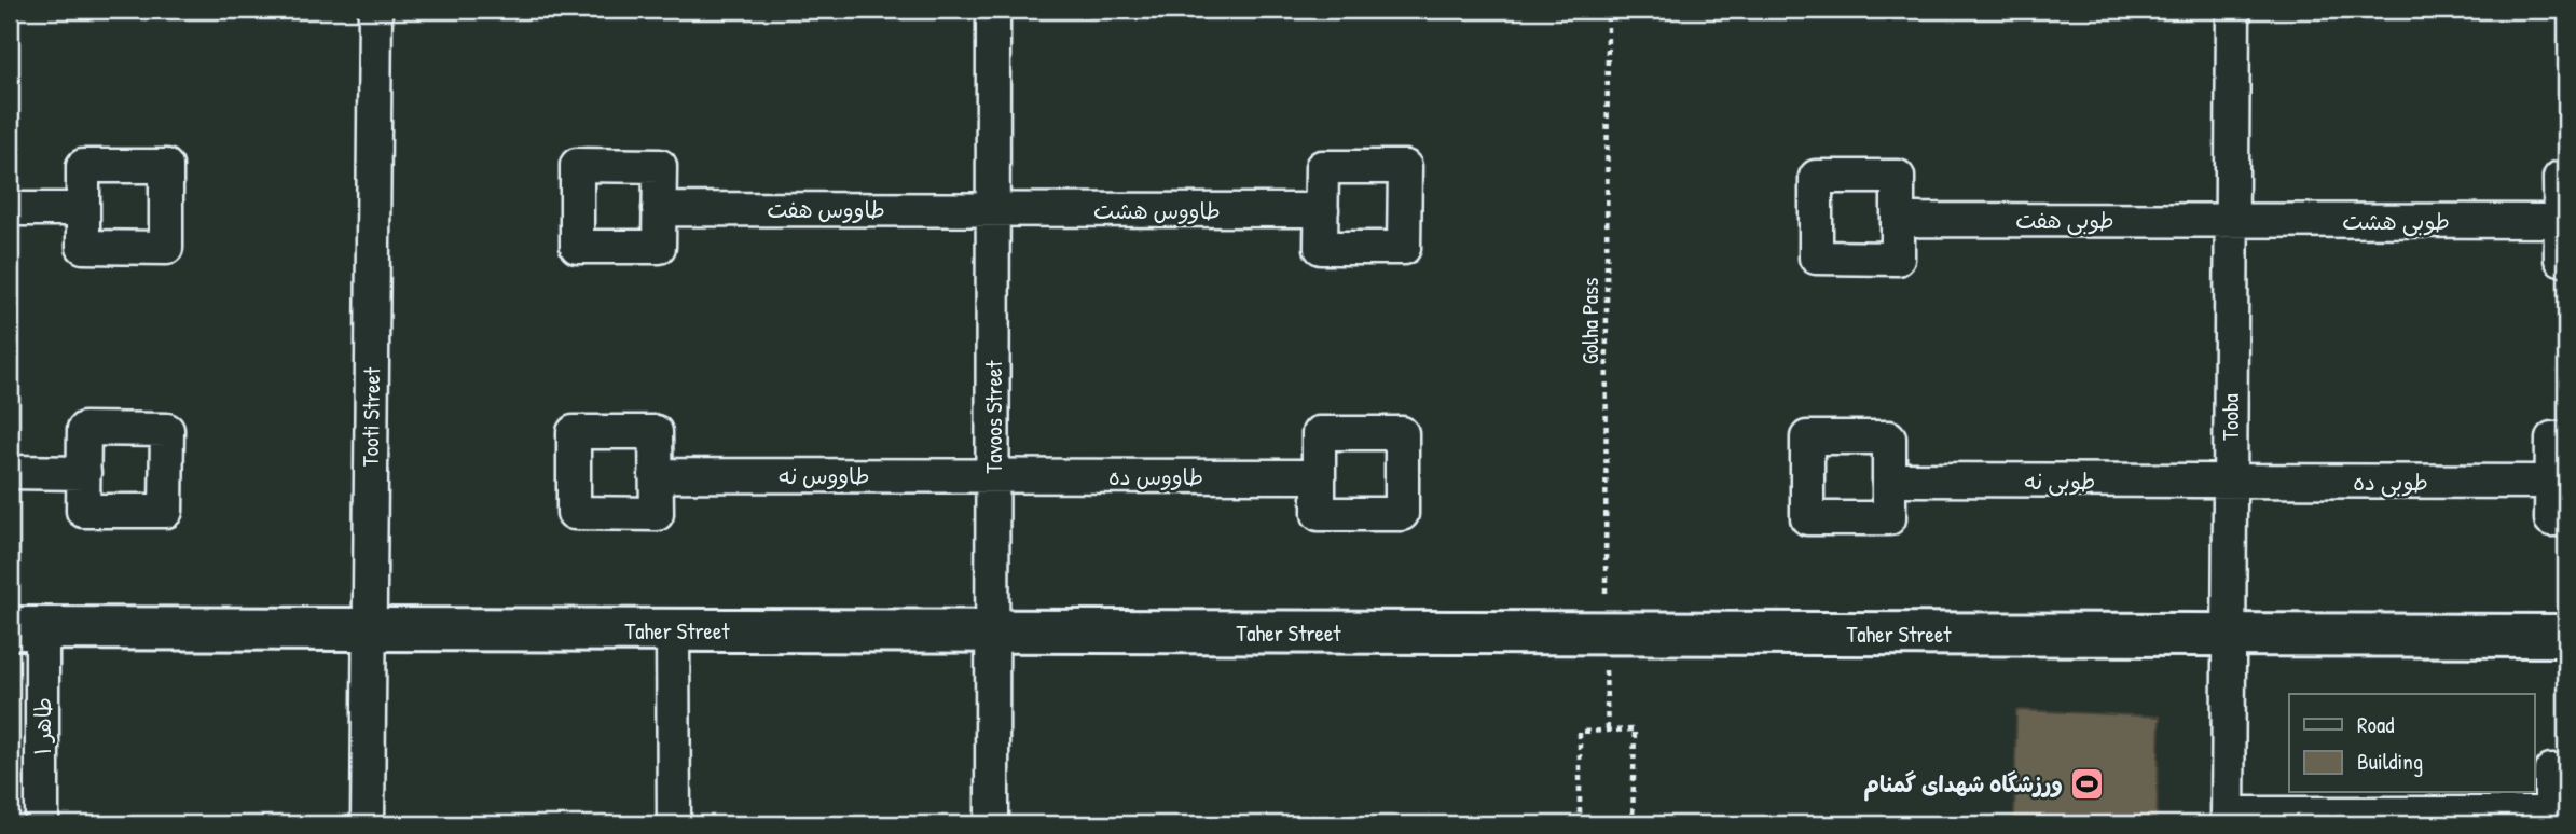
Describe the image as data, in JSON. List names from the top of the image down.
{
  "streets": {
    "street": [
      "طاووس هفت",
      "طاووس هشت",
      "طوبی هفت",
      "طوبی هشت",
      "Tooti Street",
      "Tavoos Street",
      "Tooba",
      "طاووس نه",
      "طاووس ده",
      "طوبی نه",
      "طوبی ده",
      "Taher Street",
      "طاهر ۱"
    ],
    "path": ["Golha Pass"]
  },
  "crossings": [
    ["طاووس هفت", "طاووس هشت"],
    ["طاووس هفت", "Tavoos Street"],
    ["طاووس هشت", "Tavoos Street"],
    ["طوبی هفت", "طوبی هشت"],
    ["طوبی هفت", "Tooba"],
    ["طوبی هشت", "Tooba"],
    ["Golha Pass", "Taher Street"],
    ["Tooti Street", "Taher Street"],
    ["Tavoos Street", "طاووس نه"],
    ["Tavoos Street", "طاووس ده"],
    ["Tavoos Street", "Taher Street"],
    ["Tooba", "طوبی نه"],
    ["Tooba", "طوبی ده"],
    ["Tooba", "Taher Street"],
    ["طاووس نه", "طاووس ده"],
    ["طوبی نه", "طوبی ده"],
    ["Taher Street", "طاهر ۱"]
  ],
  "places": {
    "sports": ["ورزشگاه شهدای گمنام"]
  },
  "legend": ["Road", "Building"]
}
